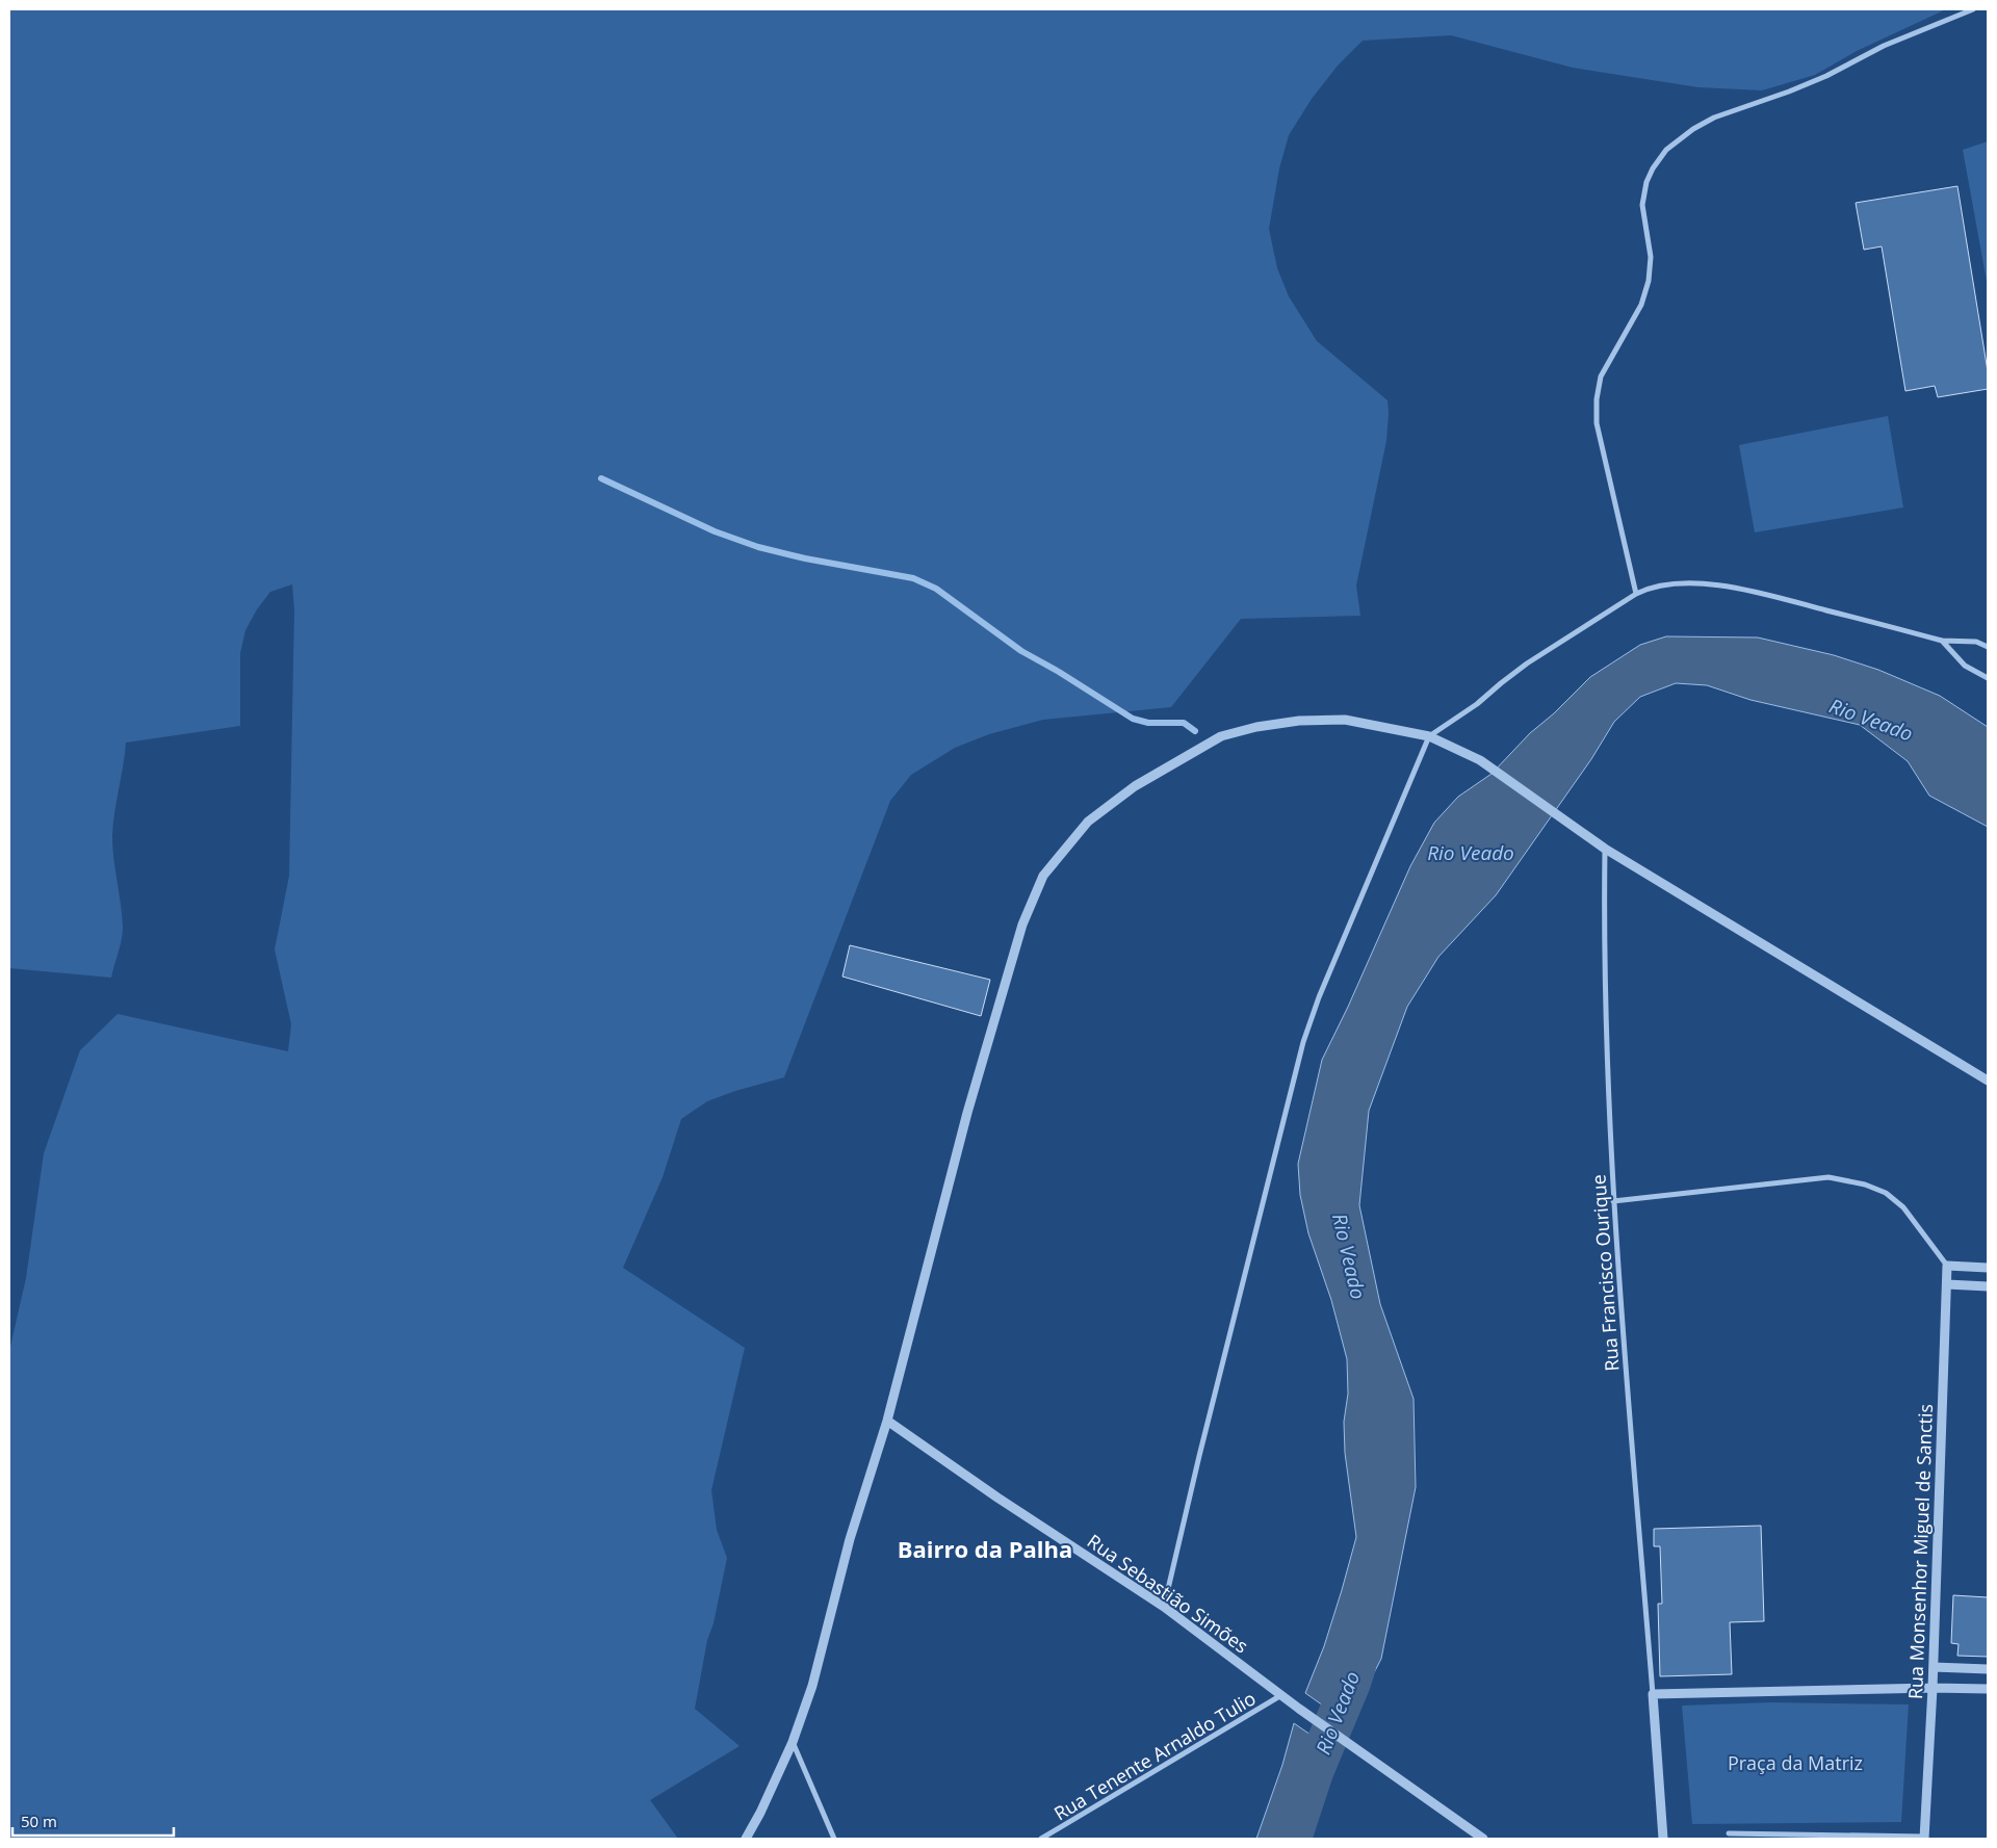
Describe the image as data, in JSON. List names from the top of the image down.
{
  "streets": {
    "street": [
      "Rua Francisco Ourique",
      "Rua Monsenhor Miguel de Sanctis",
      "Rua Sebastião Simões",
      "Rua Tenente Arnaldo Tulio"
    ]
  },
  "crossings": [
    ["Rua Sebastião Simões", "Rua Tenente Arnaldo Tulio"]
  ],
  "districts": ["Bairro da Palha"],
  "water": ["Rio Veado"],
  "parks": ["Praça da Matriz"],
  "scale_bar": "50 m"
}
